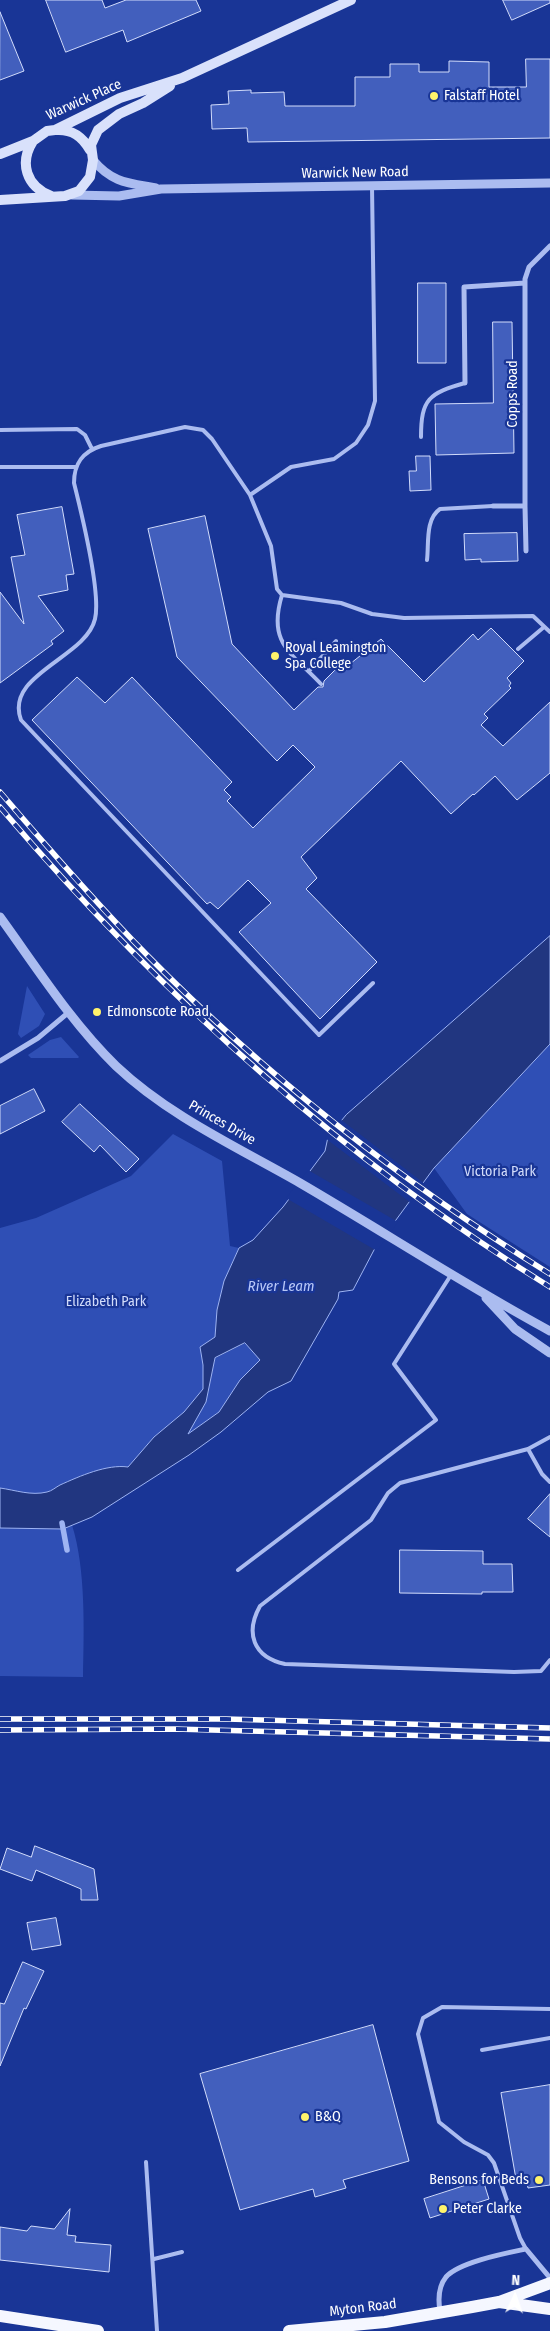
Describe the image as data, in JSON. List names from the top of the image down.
{
  "streets": {
    "main road": ["Warwick Place", "Warwick New Road", "Myton Road"],
    "street": ["Copps Road", "Princes Drive"]
  },
  "crossings": [
    ["Warwick Place", "Warwick New Road"]
  ],
  "water": ["River Leam"],
  "parks": ["Victoria Park", "Elizabeth Park"],
  "places": [
    "Falstaff Hotel",
    "Royal Leamington Spa College",
    "Edmonscote Road",
    "B&Q",
    "Bensons for Beds",
    "Peter Clarke"
  ],
  "north": "top"
}
